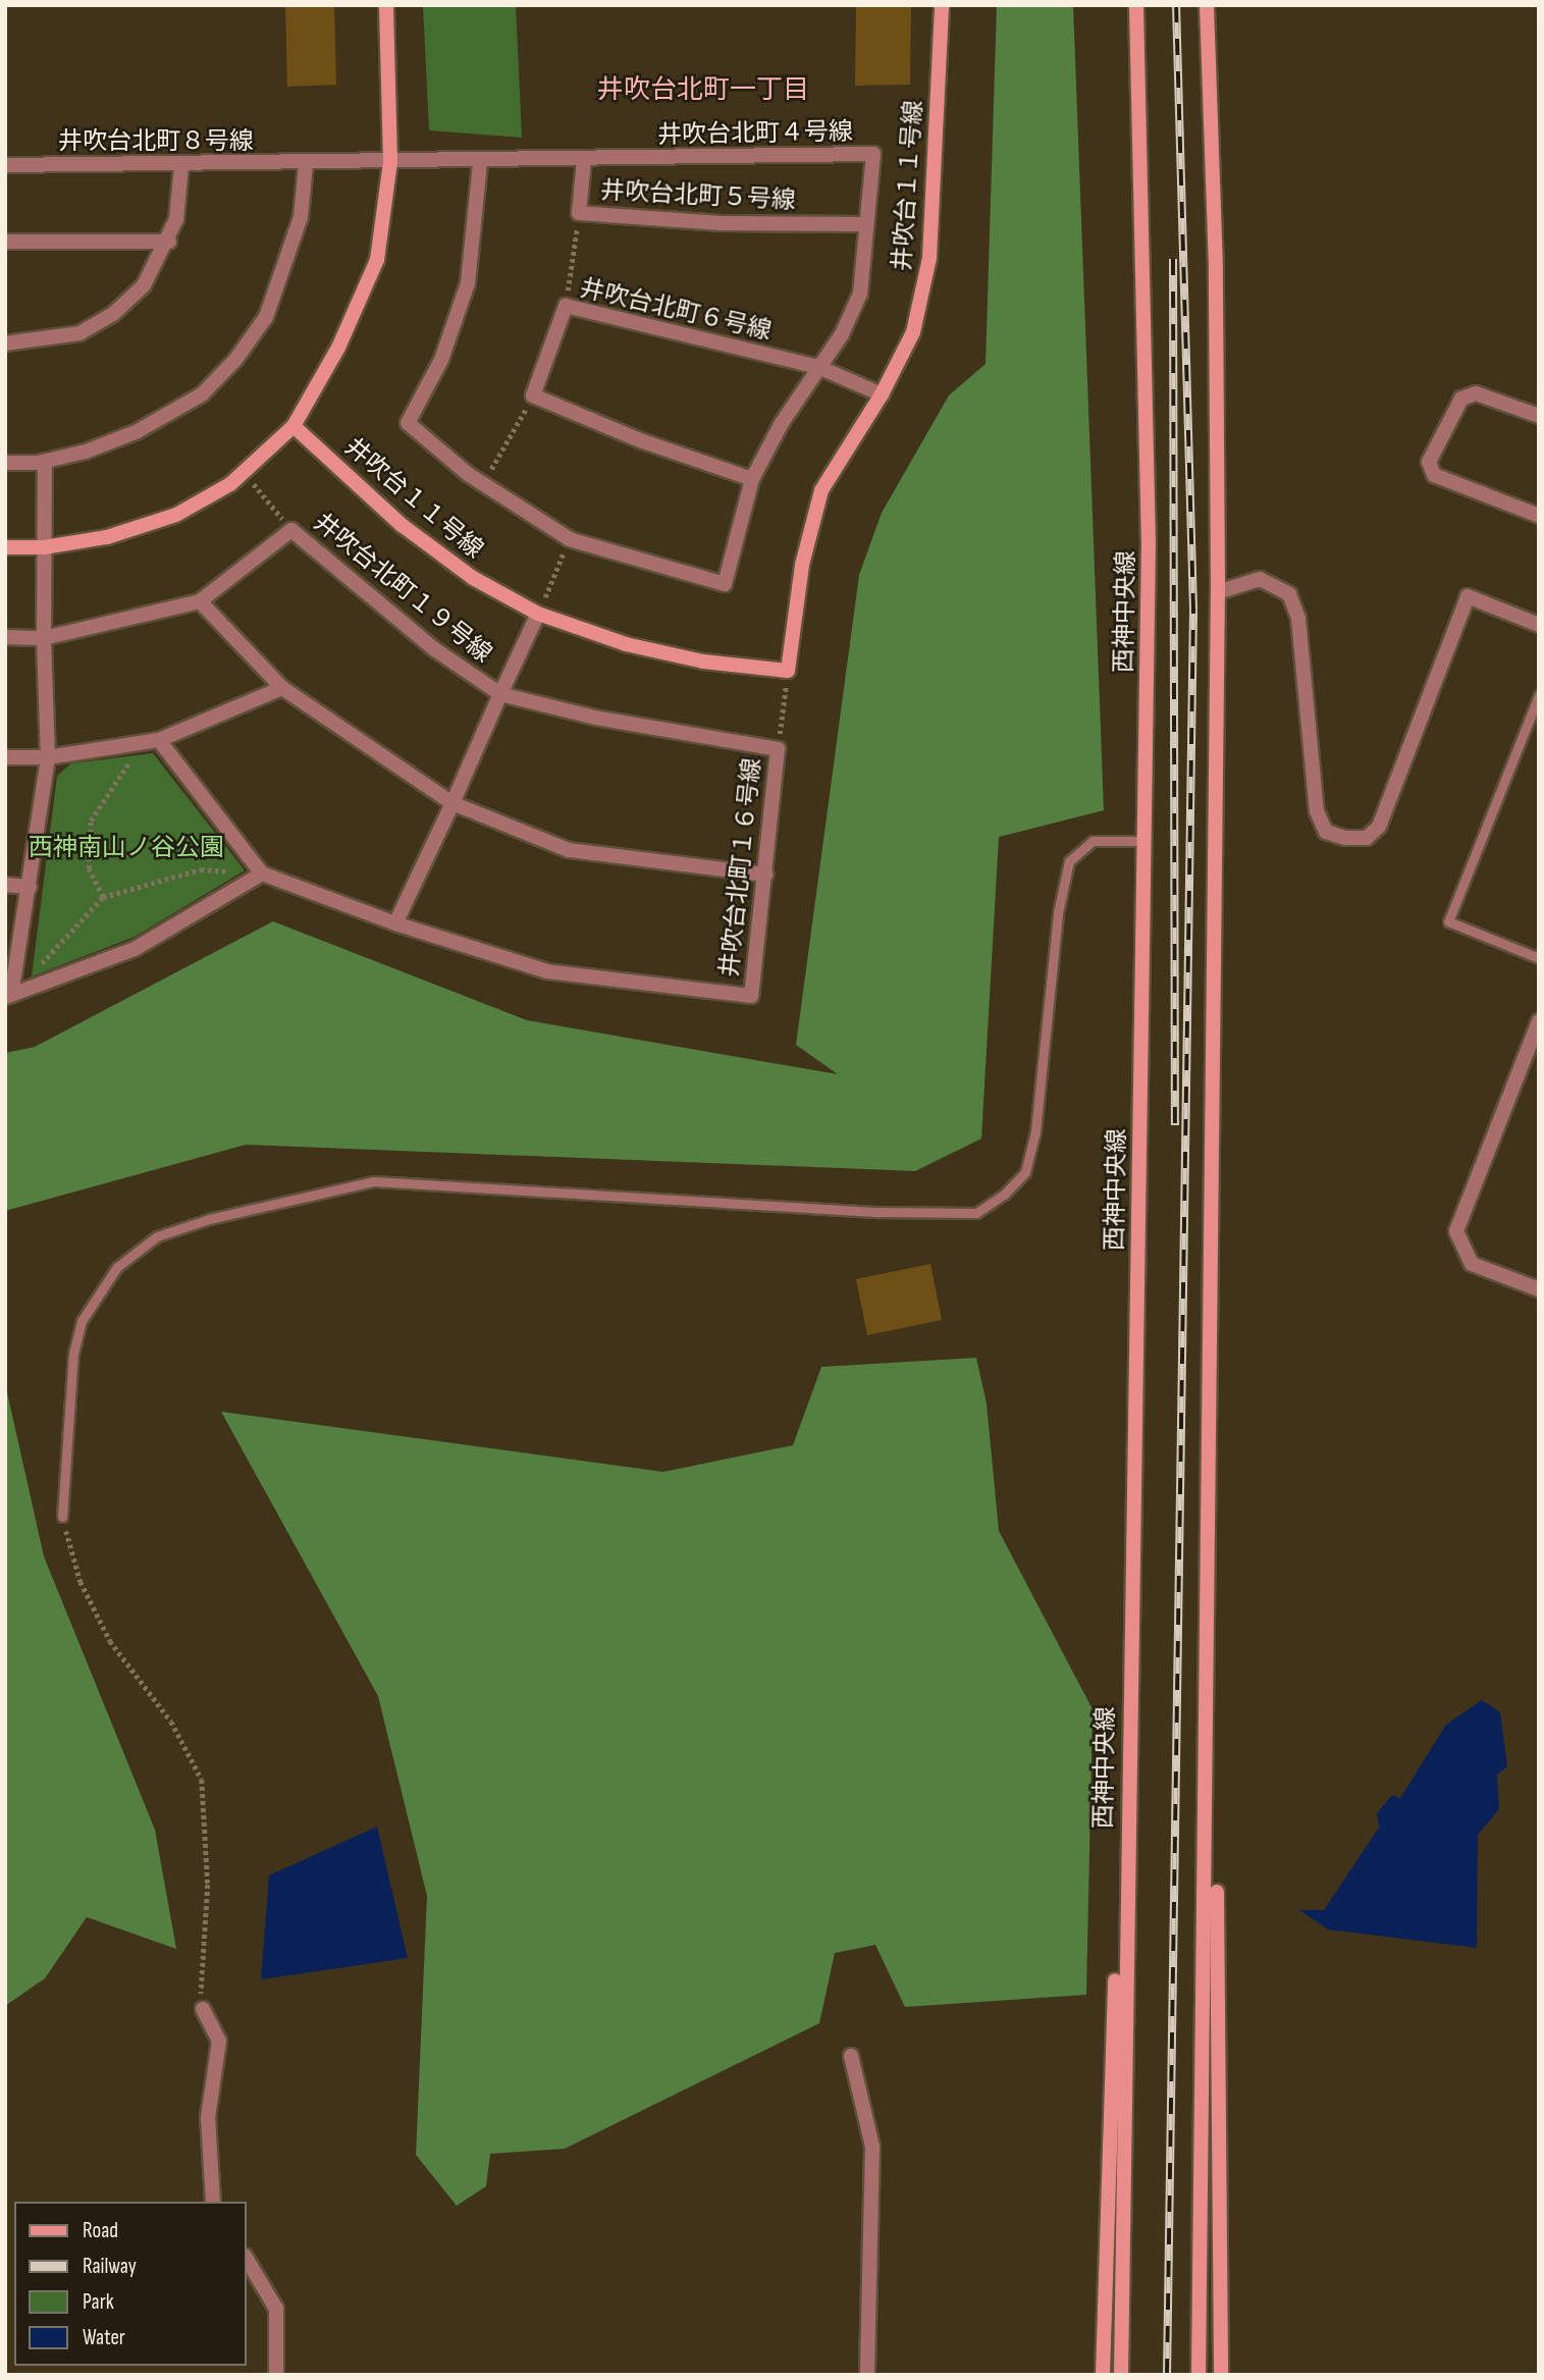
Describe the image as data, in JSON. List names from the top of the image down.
{
  "streets": {
    "street": [
      "井吹台北町４号線",
      "井吹台北町８号線",
      "井吹台１１号線",
      "井吹台北町５号線",
      "井吹台北町６号線",
      "井吹台北町１９号線",
      "西神中央線",
      "井吹台北町１６号線"
    ]
  },
  "crossings": [
    ["井吹台北町４号線", "井吹台北町８号線"],
    ["井吹台北町４号線", "井吹台北町５号線"],
    ["井吹台北町４号線", "井吹台北町６号線"],
    ["井吹台１１号線", "井吹台北町６号線"],
    ["井吹台北町１９号線", "井吹台北町１６号線"]
  ],
  "districts": ["井吹台北町一丁目"],
  "parks": ["西神南山ノ谷公園"],
  "legend": [
    "Road",
    "Railway",
    "Park",
    "Water"
  ]
}
